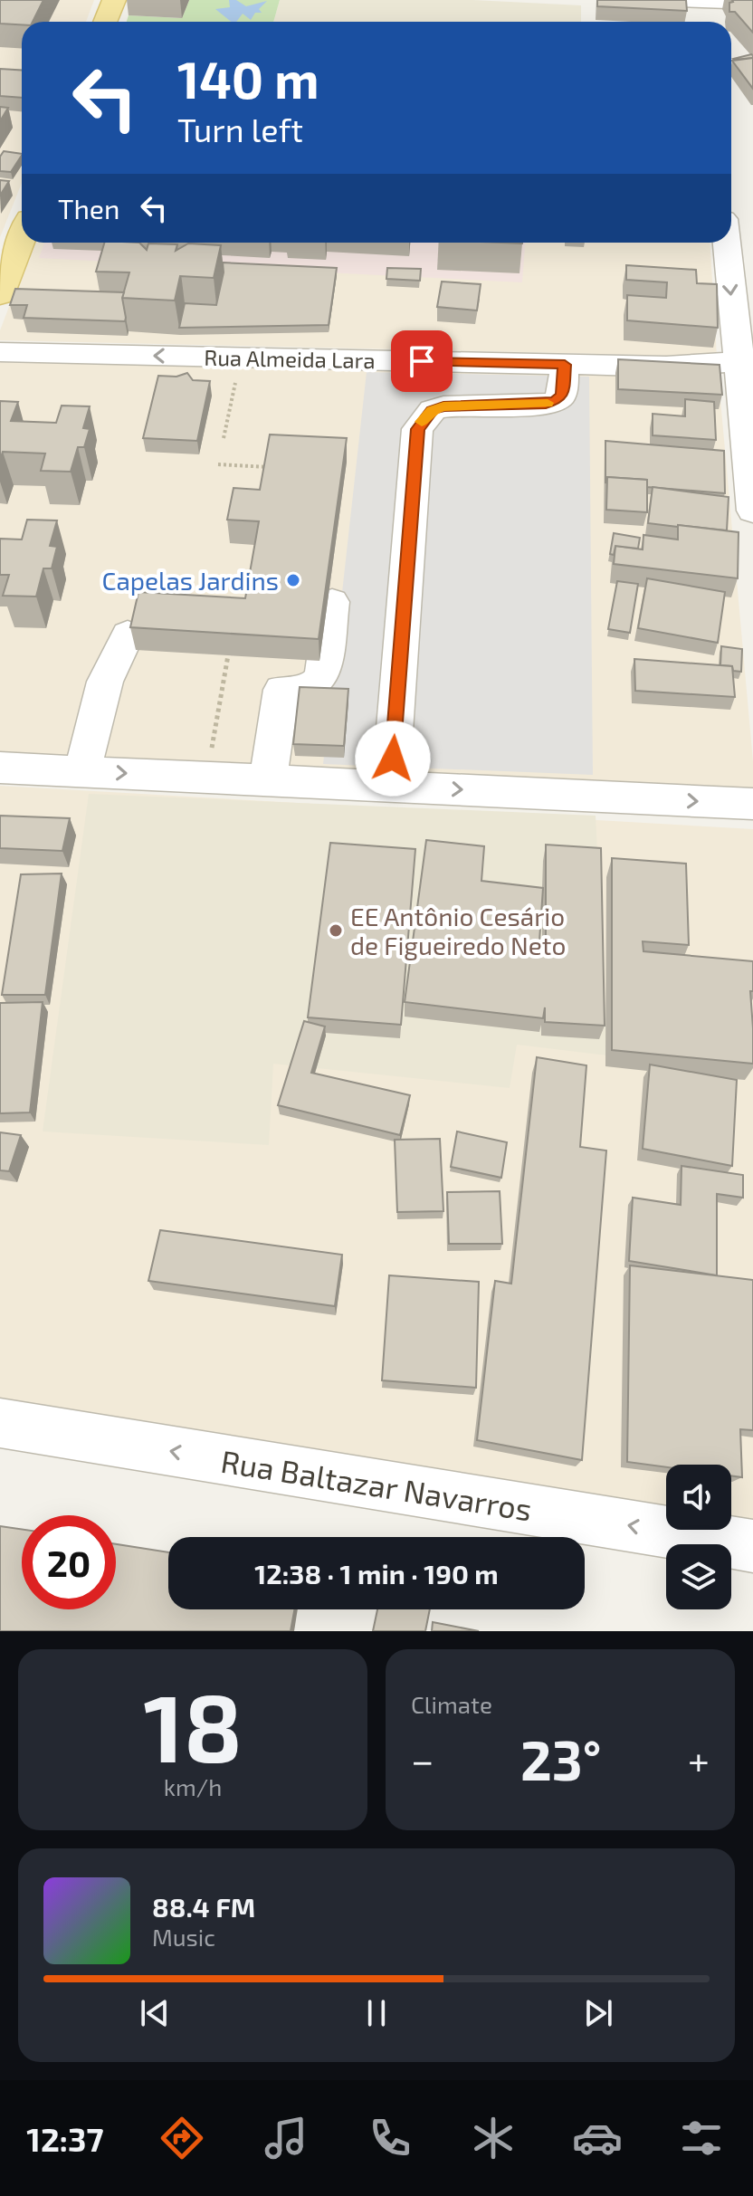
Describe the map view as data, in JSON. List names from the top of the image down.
{
  "streets": {
    "street": ["Rua Almeida Lara", "Rua Baltazar Navarros"]
  },
  "one_way": ["Rua Baltazar Navarros"],
  "places": ["Capelas Jardins", "EE Antônio Cesário de Figueiredo Neto"],
  "page": {
    "turn": ["140 m", "Turn left"],
    "then": "Then",
    "limit": "20",
    "trip": "12:38 · 1 min · 190 m",
    "tile": [
      ["18", "km/h"],
      "Climate"
    ],
    "heat": ["−", "23°", "+"],
    "song": ["88.4 FM", "Music"],
    "tabs": "12:37"
  }
}
